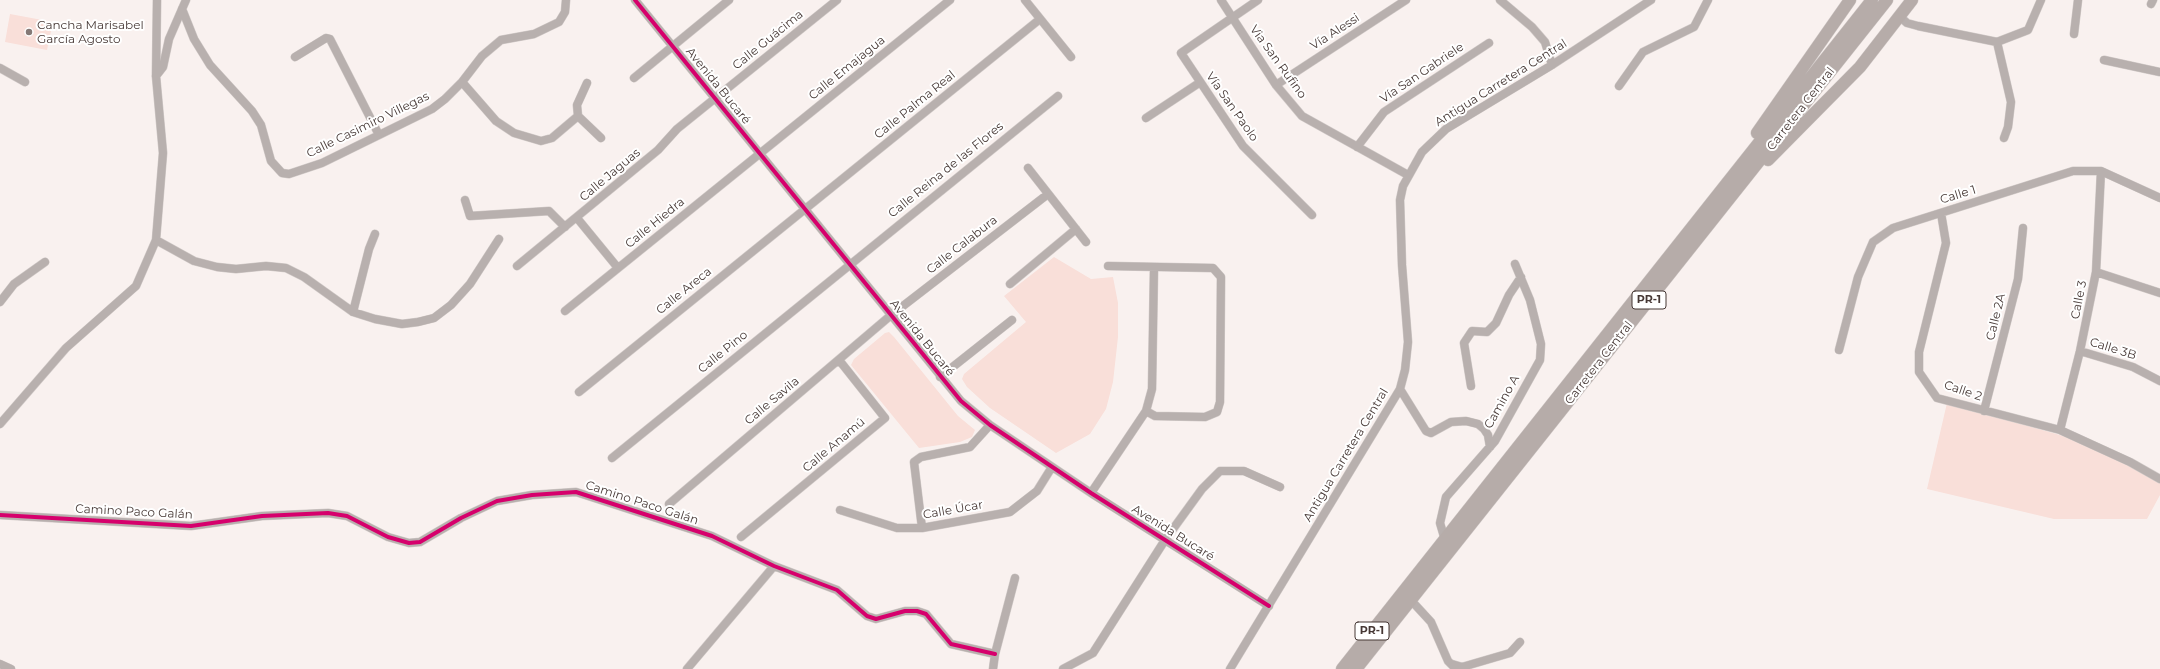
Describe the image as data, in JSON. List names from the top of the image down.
{
  "streets": {
    "highway": ["Carretera Central", "PR-1"],
    "street": [
      "Vía Alessi",
      "Calle Guácima",
      "Via San Rufino",
      "Calle Emajagua",
      "Vía San Gabriele",
      "Antigua Carretera Central",
      "Avenida Bucaré",
      "Calle Palma Real",
      "Vía San Paolo",
      "Calle Casimiro Villegas",
      "Calle Reina de las Flores",
      "Calle Jaguas",
      "Calle 1",
      "Calle Hiedra",
      "Calle Calabura",
      "Calle Areca",
      "Calle 3",
      "Calle 2A",
      "Calle 3B",
      "Calle Pino",
      "Calle 2",
      "Calle Savila",
      "Camino A",
      "Calle Anamú",
      "Camino Paco Galán",
      "Calle Úcar"
    ]
  },
  "crossings": [
    ["Vía Alessi", "Via San Rufino"],
    ["Calle Guácima", "Avenida Bucaré"],
    ["Calle Guácima", "Calle Jaguas"],
    ["Via San Rufino", "Vía San Gabriele"],
    ["Via San Rufino", "Antigua Carretera Central"],
    ["Via San Rufino", "Vía San Paolo"],
    ["Calle Emajagua", "Avenida Bucaré"],
    ["Calle Emajagua", "Calle Hiedra"],
    ["Antigua Carretera Central", "Avenida Bucaré"],
    ["Avenida Bucaré", "Calle Palma Real"],
    ["Avenida Bucaré", "Calle Reina de las Flores"],
    ["Avenida Bucaré", "Calle Jaguas"],
    ["Avenida Bucaré", "Calle Hiedra"],
    ["Avenida Bucaré", "Calle Calabura"],
    ["Avenida Bucaré", "Calle Areca"],
    ["Avenida Bucaré", "Calle Pino"],
    ["Avenida Bucaré", "Calle Savila"],
    ["Avenida Bucaré", "Calle Úcar"],
    ["Calle Palma Real", "Calle Areca"],
    ["Carretera Central", "Camino A"],
    ["Calle Reina de las Flores", "Calle Pino"],
    ["Calle 1", "Calle 3"],
    ["Calle 1", "Calle 2"],
    ["Calle Calabura", "Calle Savila"],
    ["Calle 3", "Calle 3B"],
    ["Calle 3", "Calle 2"],
    ["Calle 2A", "Calle 2"],
    ["Calle Savila", "Calle Anamú"]
  ],
  "places": ["Cancha Marisabel García Agosto"]
}
